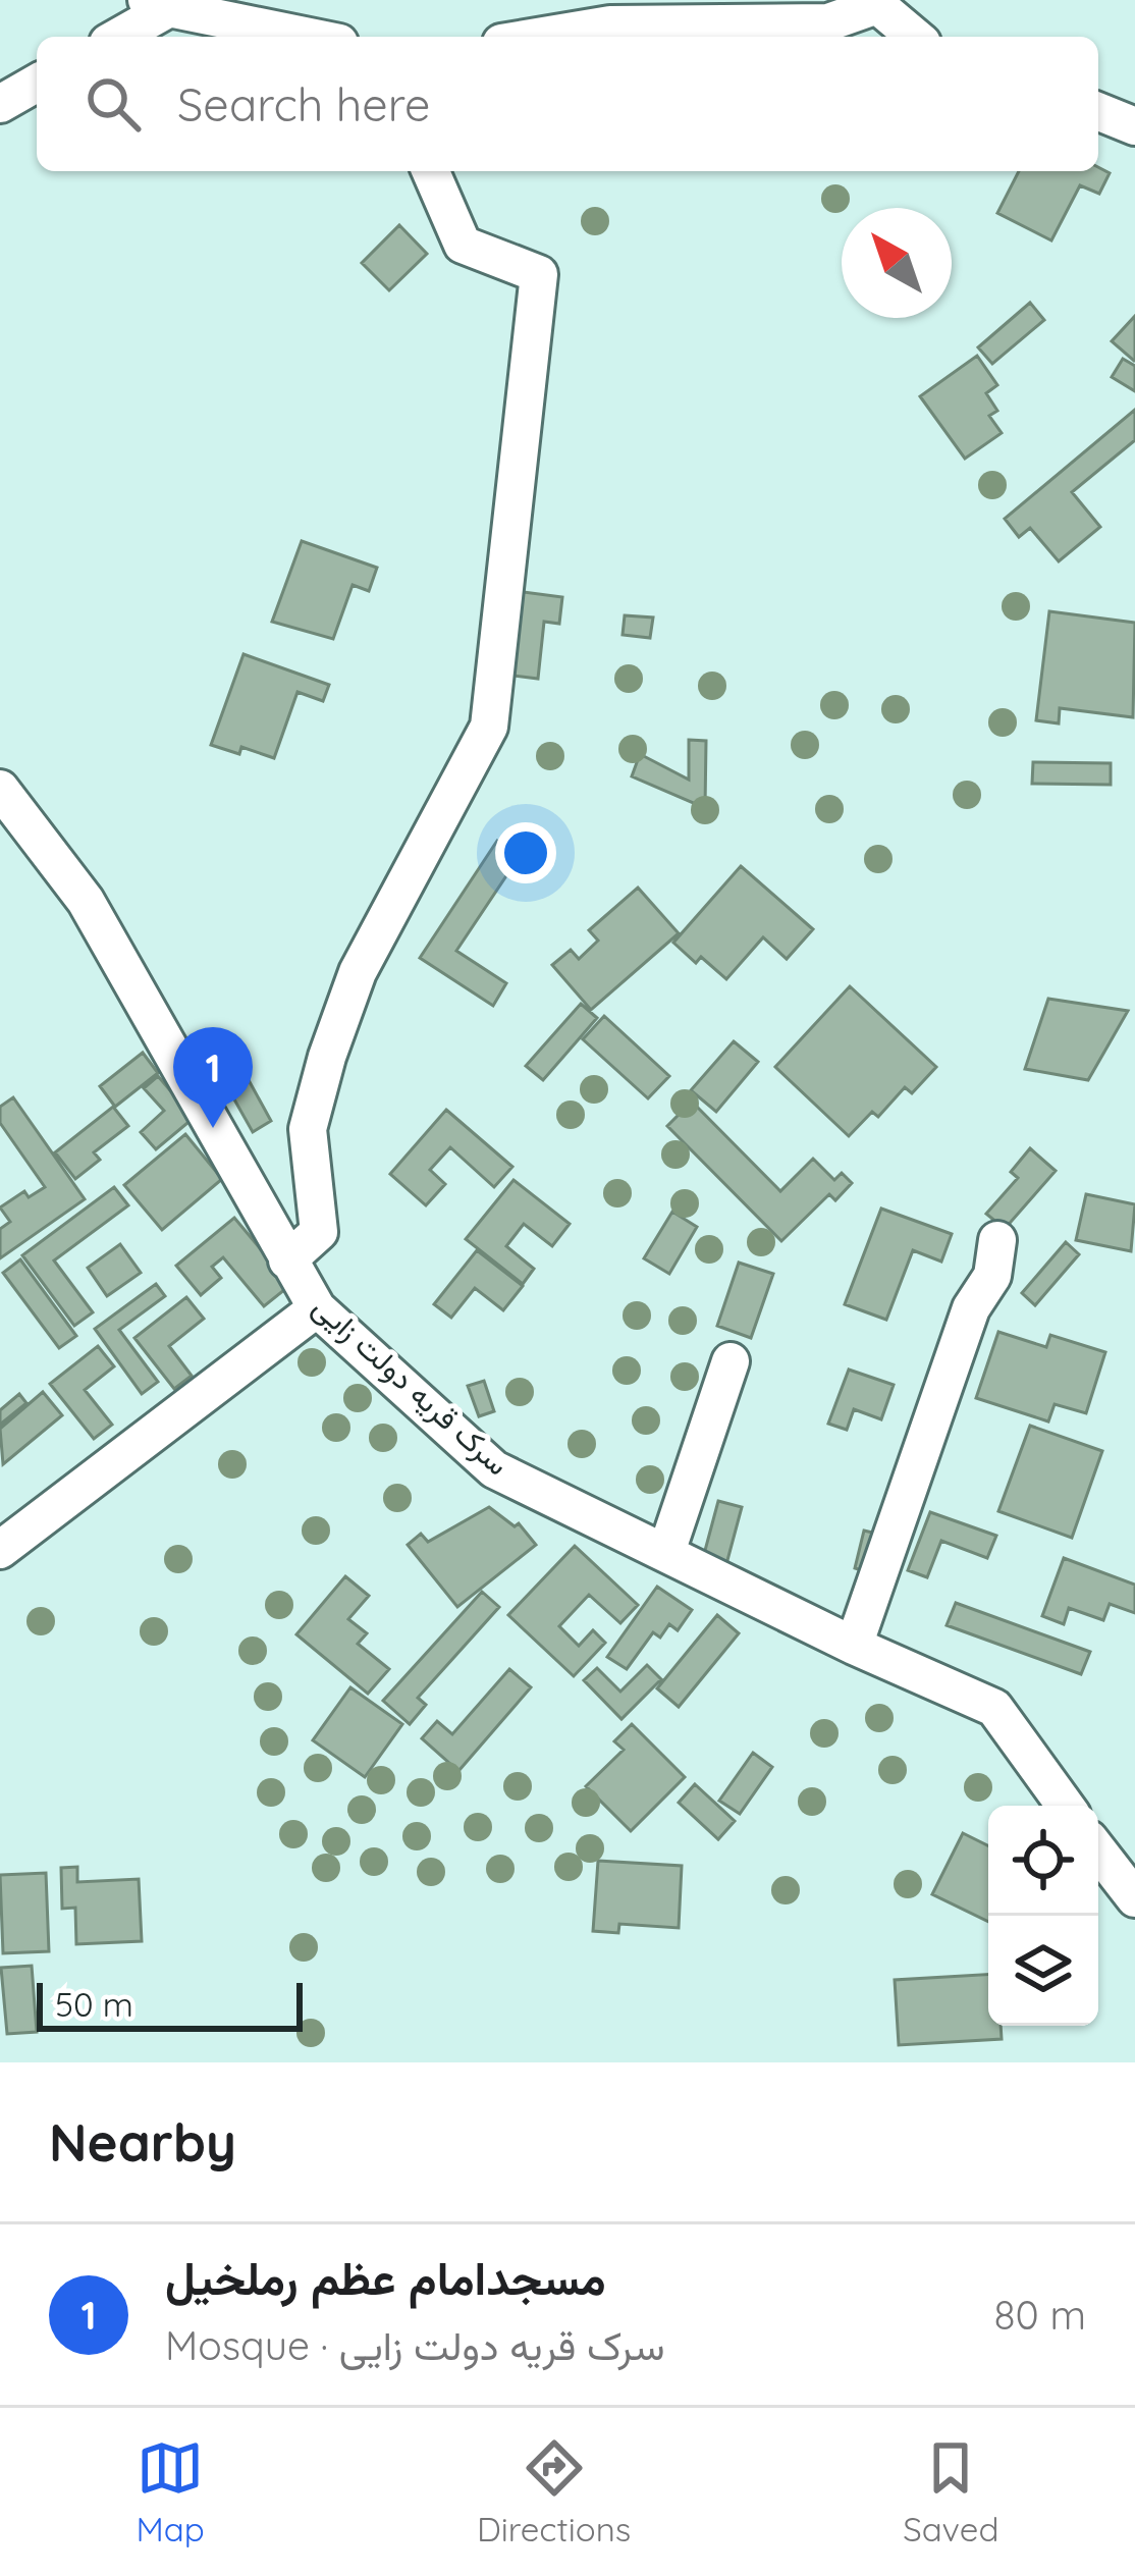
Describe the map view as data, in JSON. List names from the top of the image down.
{
  "streets": {
    "street": ["سرک قریه دولت زایی"]
  },
  "scale_bar": "50 m",
  "north": "top left",
  "page": {
    "search": "Search here",
    "pins": "1",
    "scale": "50 m",
    "heading": "Nearby",
    "list": [
      {
        "mark": "1",
        "name": "مسجدامام عظم رملخیل",
        "note": "Mosque · سرک قریه دولت زایی",
        "value": "80 m"
      }
    ],
    "nav": ["Map", "Directions", "Saved"]
  }
}
